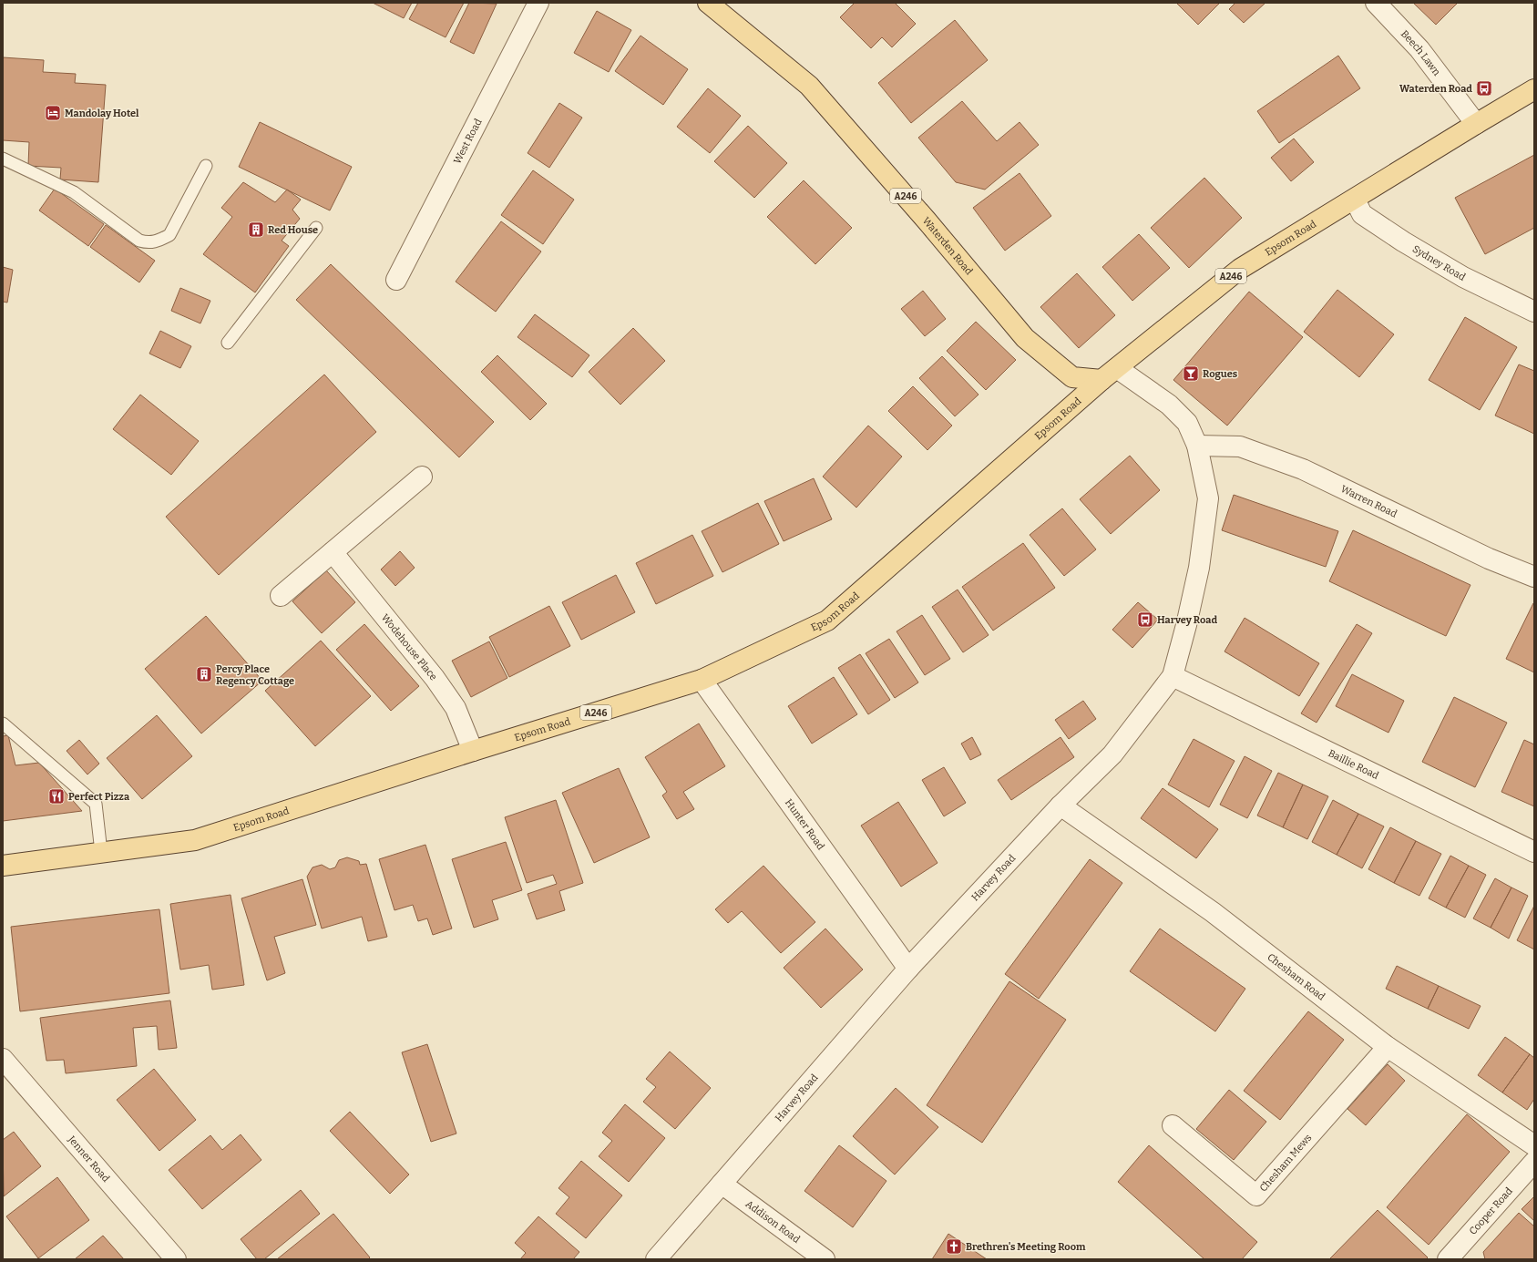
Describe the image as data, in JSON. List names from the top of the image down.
{
  "streets": {
    "main road": ["A246", "Epsom Road", "Waterden Road"],
    "street": [
      "Beech Lawn",
      "West Road",
      "Sydney Road",
      "Warren Road",
      "Wodehouse Place",
      "Baillie Road",
      "Hunter Road",
      "Harvey Road",
      "Chesham Road",
      "Jenner Road",
      "Chesham Mews",
      "Cooper Road",
      "Addison Road"
    ]
  },
  "crossings": [
    ["Beech Lawn", "Epsom Road"],
    ["Epsom Road", "Waterden Road"],
    ["Epsom Road", "Sydney Road"],
    ["Epsom Road", "Wodehouse Place"],
    ["Epsom Road", "Hunter Road"],
    ["Epsom Road", "Harvey Road"],
    ["Waterden Road", "Harvey Road"],
    ["Warren Road", "Harvey Road"],
    ["Baillie Road", "Harvey Road"],
    ["Hunter Road", "Harvey Road"],
    ["Harvey Road", "Chesham Road"],
    ["Harvey Road", "Addison Road"],
    ["Chesham Road", "Chesham Mews"]
  ],
  "places": {
    "bus stop": ["Waterden Road", "Harvey Road"],
    "hotel": ["Mandolay Hotel"],
    "building": ["Red House", "Percy Place Regency Cottage"],
    "bar": ["Rogues"],
    "restaurant": ["Perfect Pizza"],
    "church": ["Brethren's Meeting Room"]
  }
}
